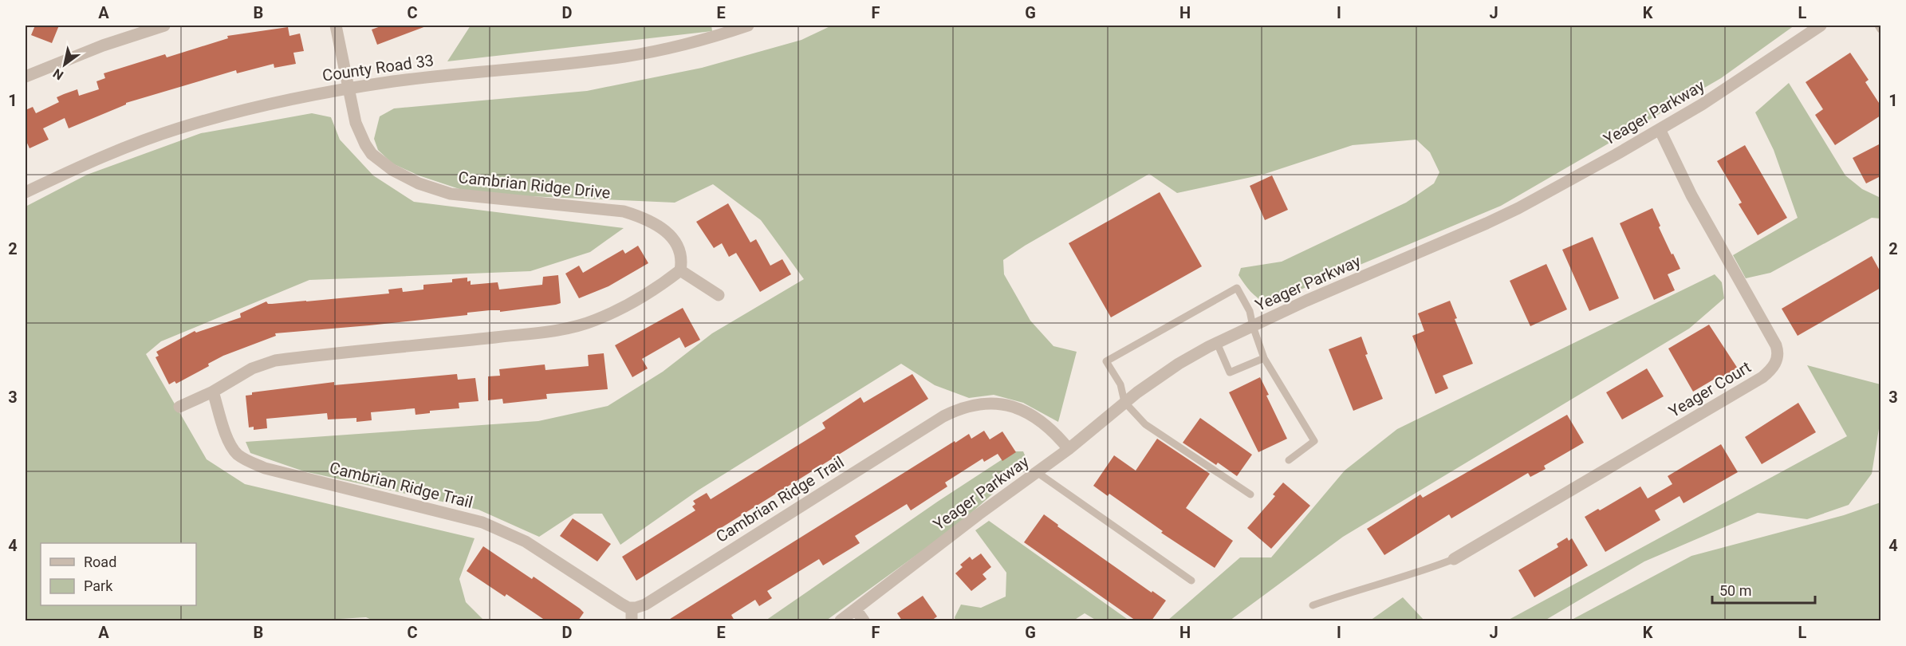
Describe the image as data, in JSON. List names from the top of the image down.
{
  "streets": {
    "street": [
      "County Road 33",
      "Yeager Parkway",
      "Cambrian Ridge Drive",
      "Yeager Court",
      "Cambrian Ridge Trail"
    ]
  },
  "crossings": [
    ["County Road 33", "Cambrian Ridge Drive"],
    ["Yeager Parkway", "Yeager Court"],
    ["Yeager Parkway", "Cambrian Ridge Trail"]
  ],
  "legend": ["Road", "Park"],
  "scale_bar": "50 m",
  "north": "bottom left",
  "grid": {
    "columns": [
      "A",
      "B",
      "C",
      "D",
      "E",
      "F",
      "G",
      "H",
      "I",
      "J",
      "K",
      "L"
    ],
    "rows": [
      "1",
      "2",
      "3",
      "4"
    ]
  }
}
